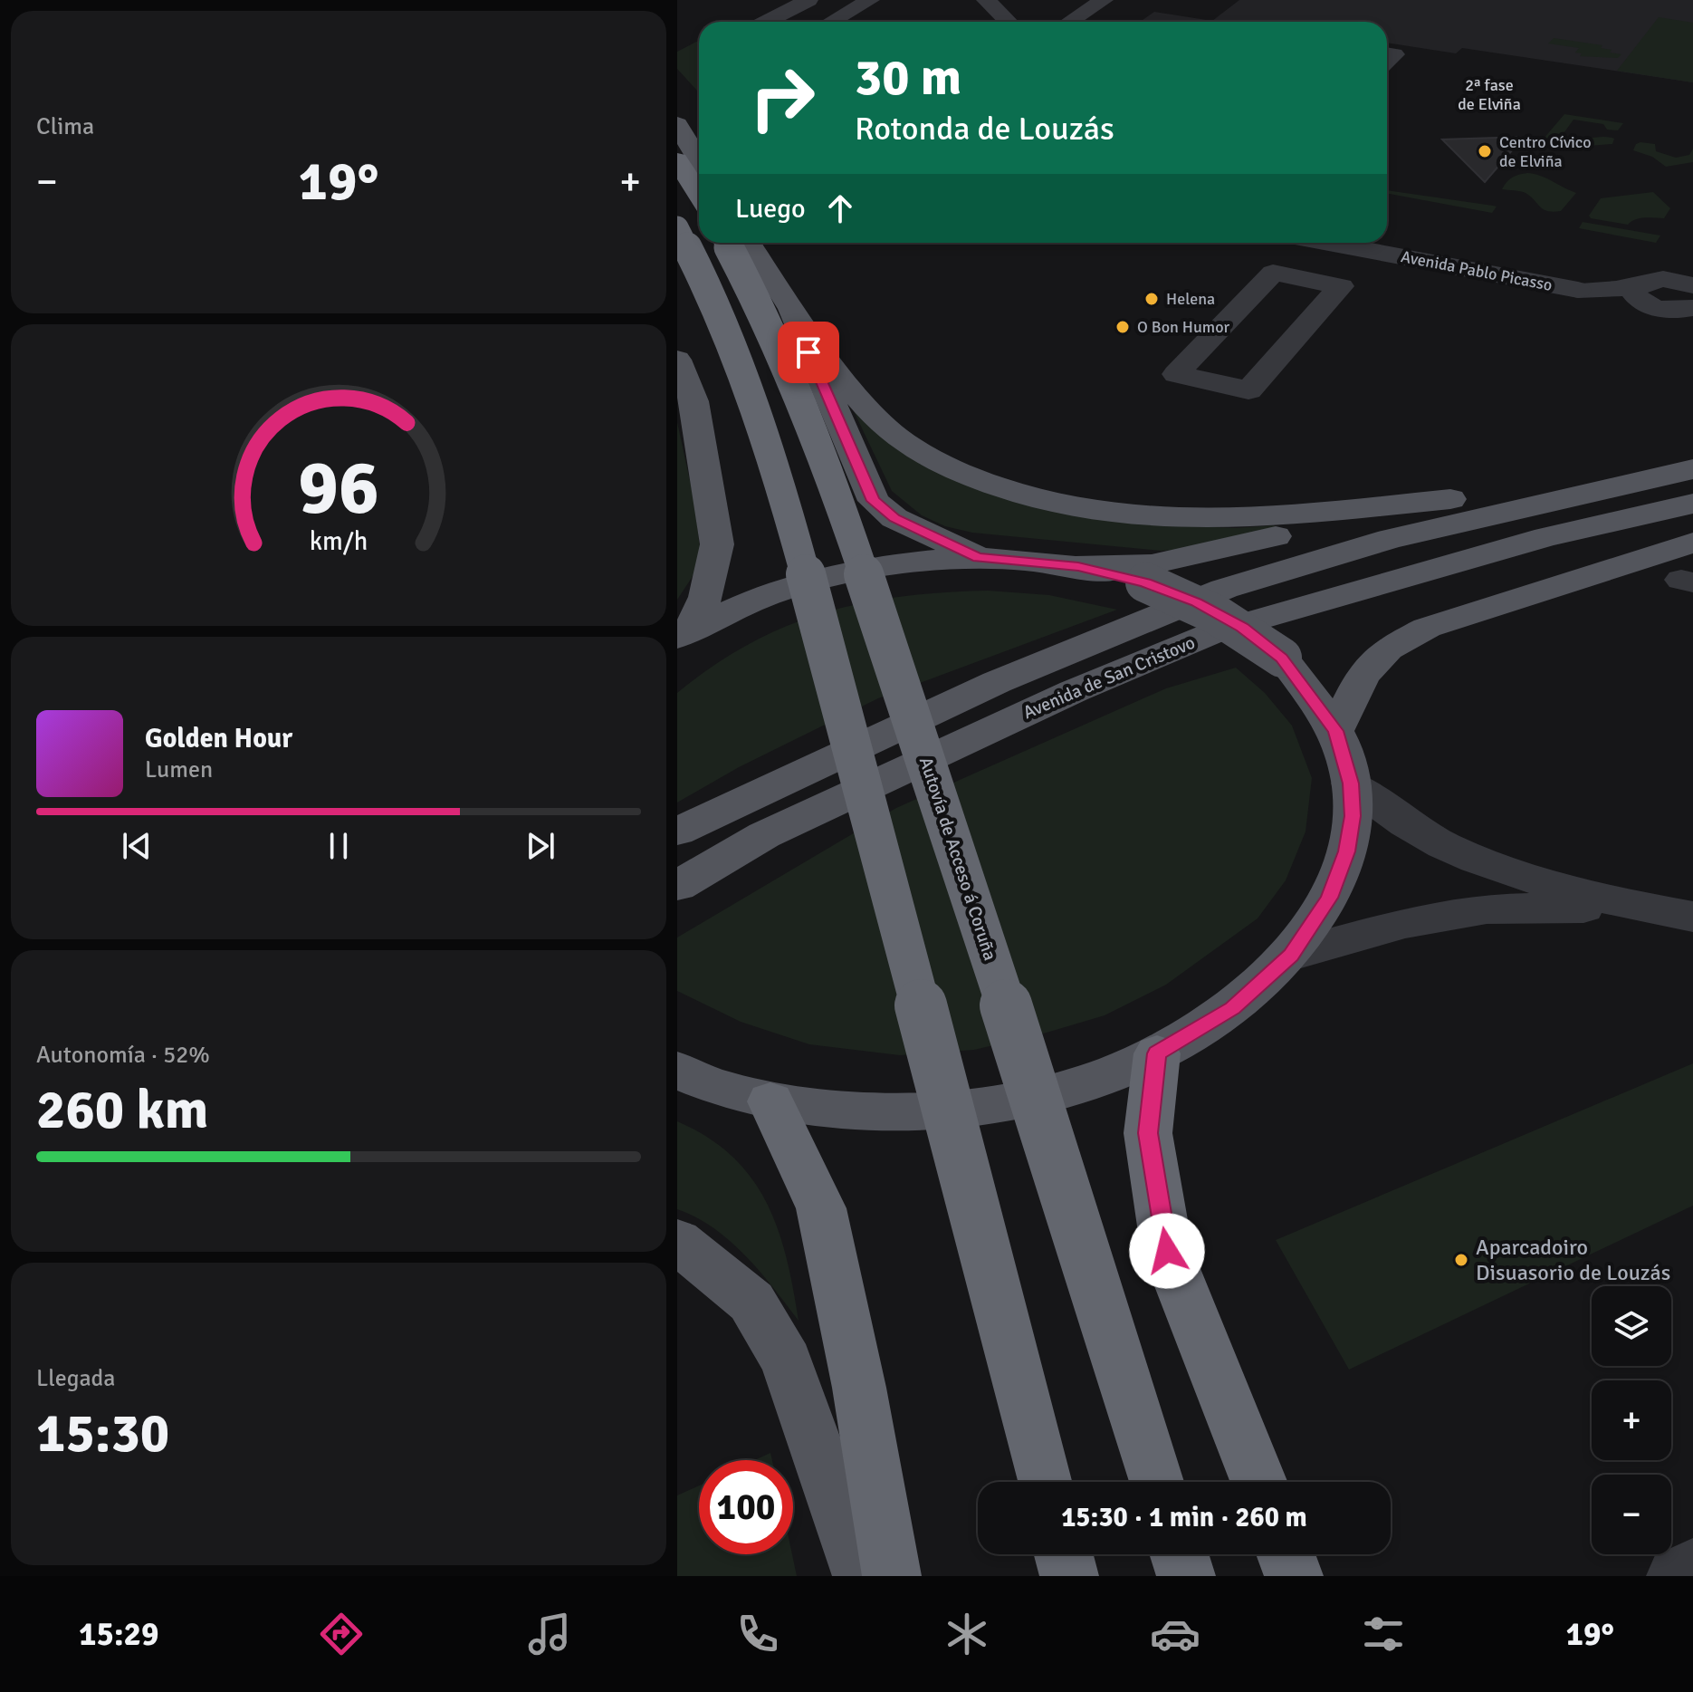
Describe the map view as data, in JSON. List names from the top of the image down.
{
  "streets": {
    "highway": ["Autovía de Acceso á Coruña"],
    "main road": ["Avenida de San Cristovo"],
    "street": ["Avenida Pablo Picasso"]
  },
  "districts": ["2ª fase de Elviña"],
  "places": [
    "Centro Cívico de Elviña",
    "Helena",
    "O Bon Humor",
    "Aparcadoiro Disuasorio de Louzás"
  ],
  "page": {
    "tile": [
      "Clima",
      ["Autonomía · 52%", "260 km"],
      ["Llegada", "15:30"]
    ],
    "turn": ["30 m", "Rotonda de Louzás"],
    "heat": ["−", "19°", "+"],
    "then": "Luego",
    "song": ["Golden Hour", "Lumen"],
    "map_buttons": ["+", "−"],
    "limit": "100",
    "trip": "15:30 · 1 min · 260 m",
    "tabs": ["15:29", "19°"],
    "gauge": ["96", "km/h"]
  }
}
